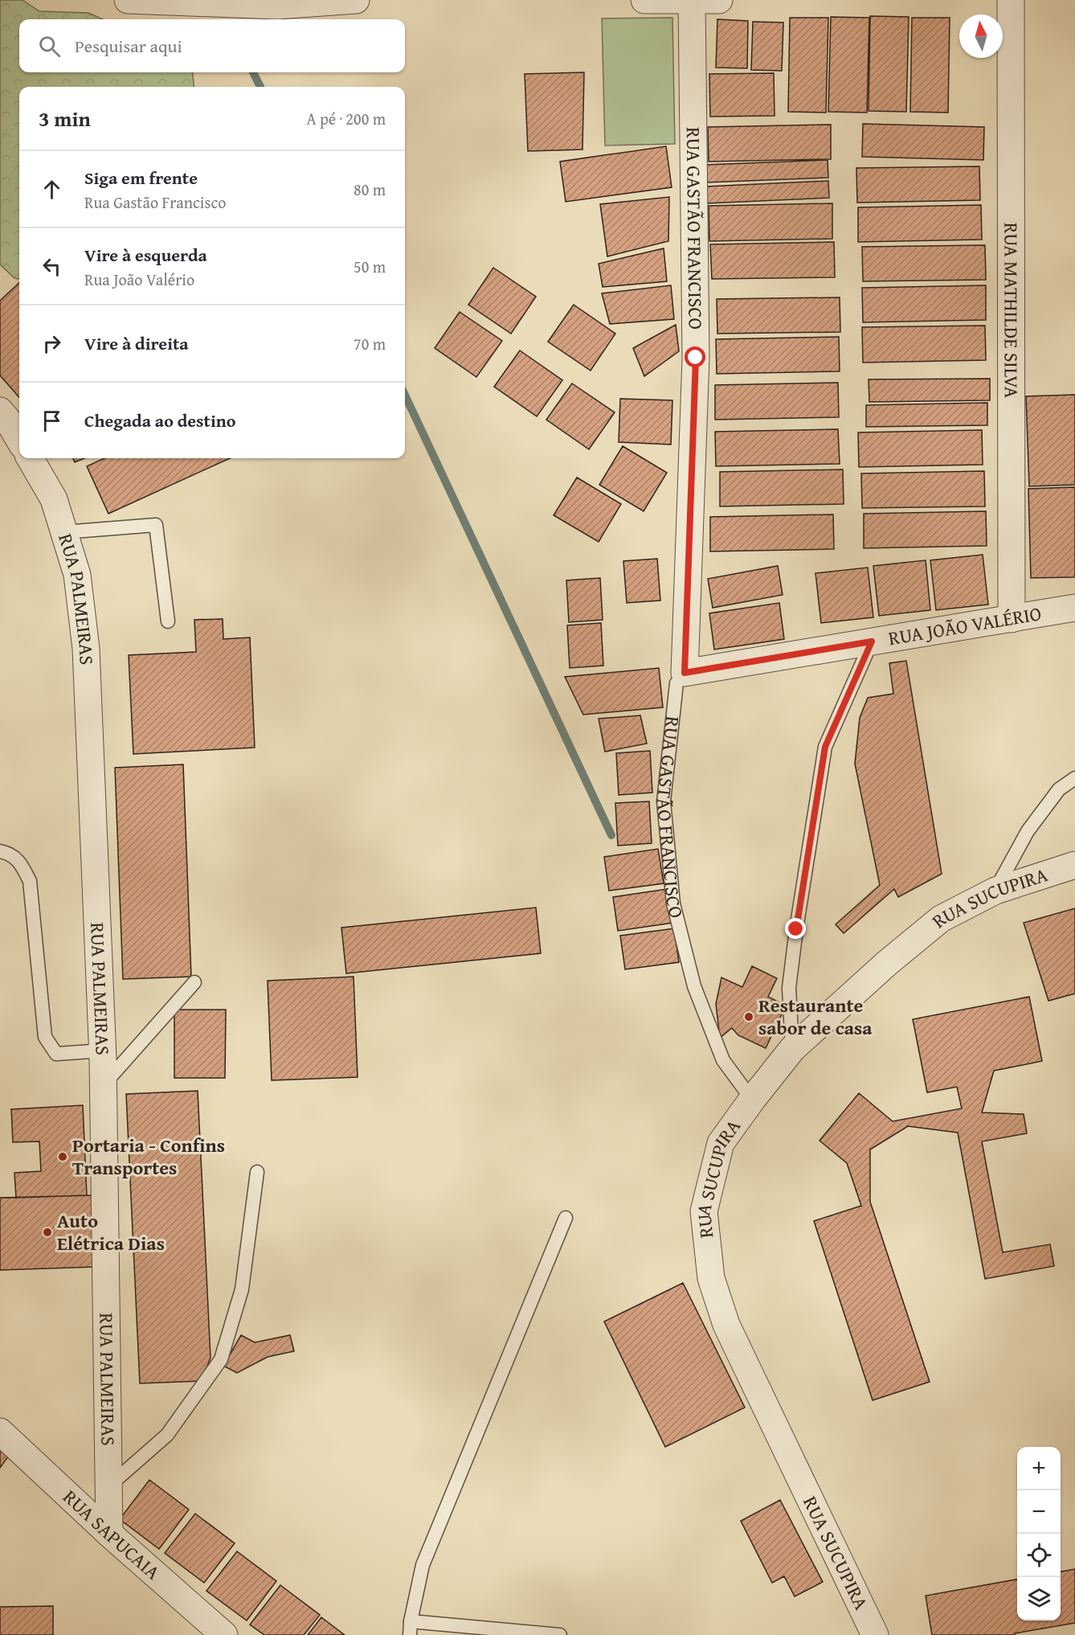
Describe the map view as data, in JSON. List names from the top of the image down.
{
  "streets": {
    "street": [
      "RUA GASTÃO FRANCISCO",
      "RUA MATHILDE SILVA",
      "RUA PALMEIRAS",
      "RUA JOÃO VALÉRIO",
      "RUA SUCUPIRA",
      "RUA SAPUCAIA"
    ]
  },
  "crossings": [
    ["RUA GASTÃO FRANCISCO", "RUA JOÃO VALÉRIO"],
    ["RUA GASTÃO FRANCISCO", "RUA SUCUPIRA"],
    ["RUA MATHILDE SILVA", "RUA JOÃO VALÉRIO"],
    ["RUA PALMEIRAS", "RUA SAPUCAIA"]
  ],
  "places": ["Restaurante sabor de casa", "Portaria - Confins Transportes", "Auto Elétrica Dias"],
  "north": "top",
  "page": {
    "search": "Pesquisar aqui",
    "heading": ["3 min", "A pé · 200 m"],
    "list": [
      ["Siga em frente", "Rua Gastão Francisco", "80 m"],
      ["Vire à esquerda", "Rua João Valério", "50 m"],
      ["Vire à direita", "70 m"],
      "Chegada ao destino"
    ],
    "map_buttons": ["+", "−"]
  }
}
